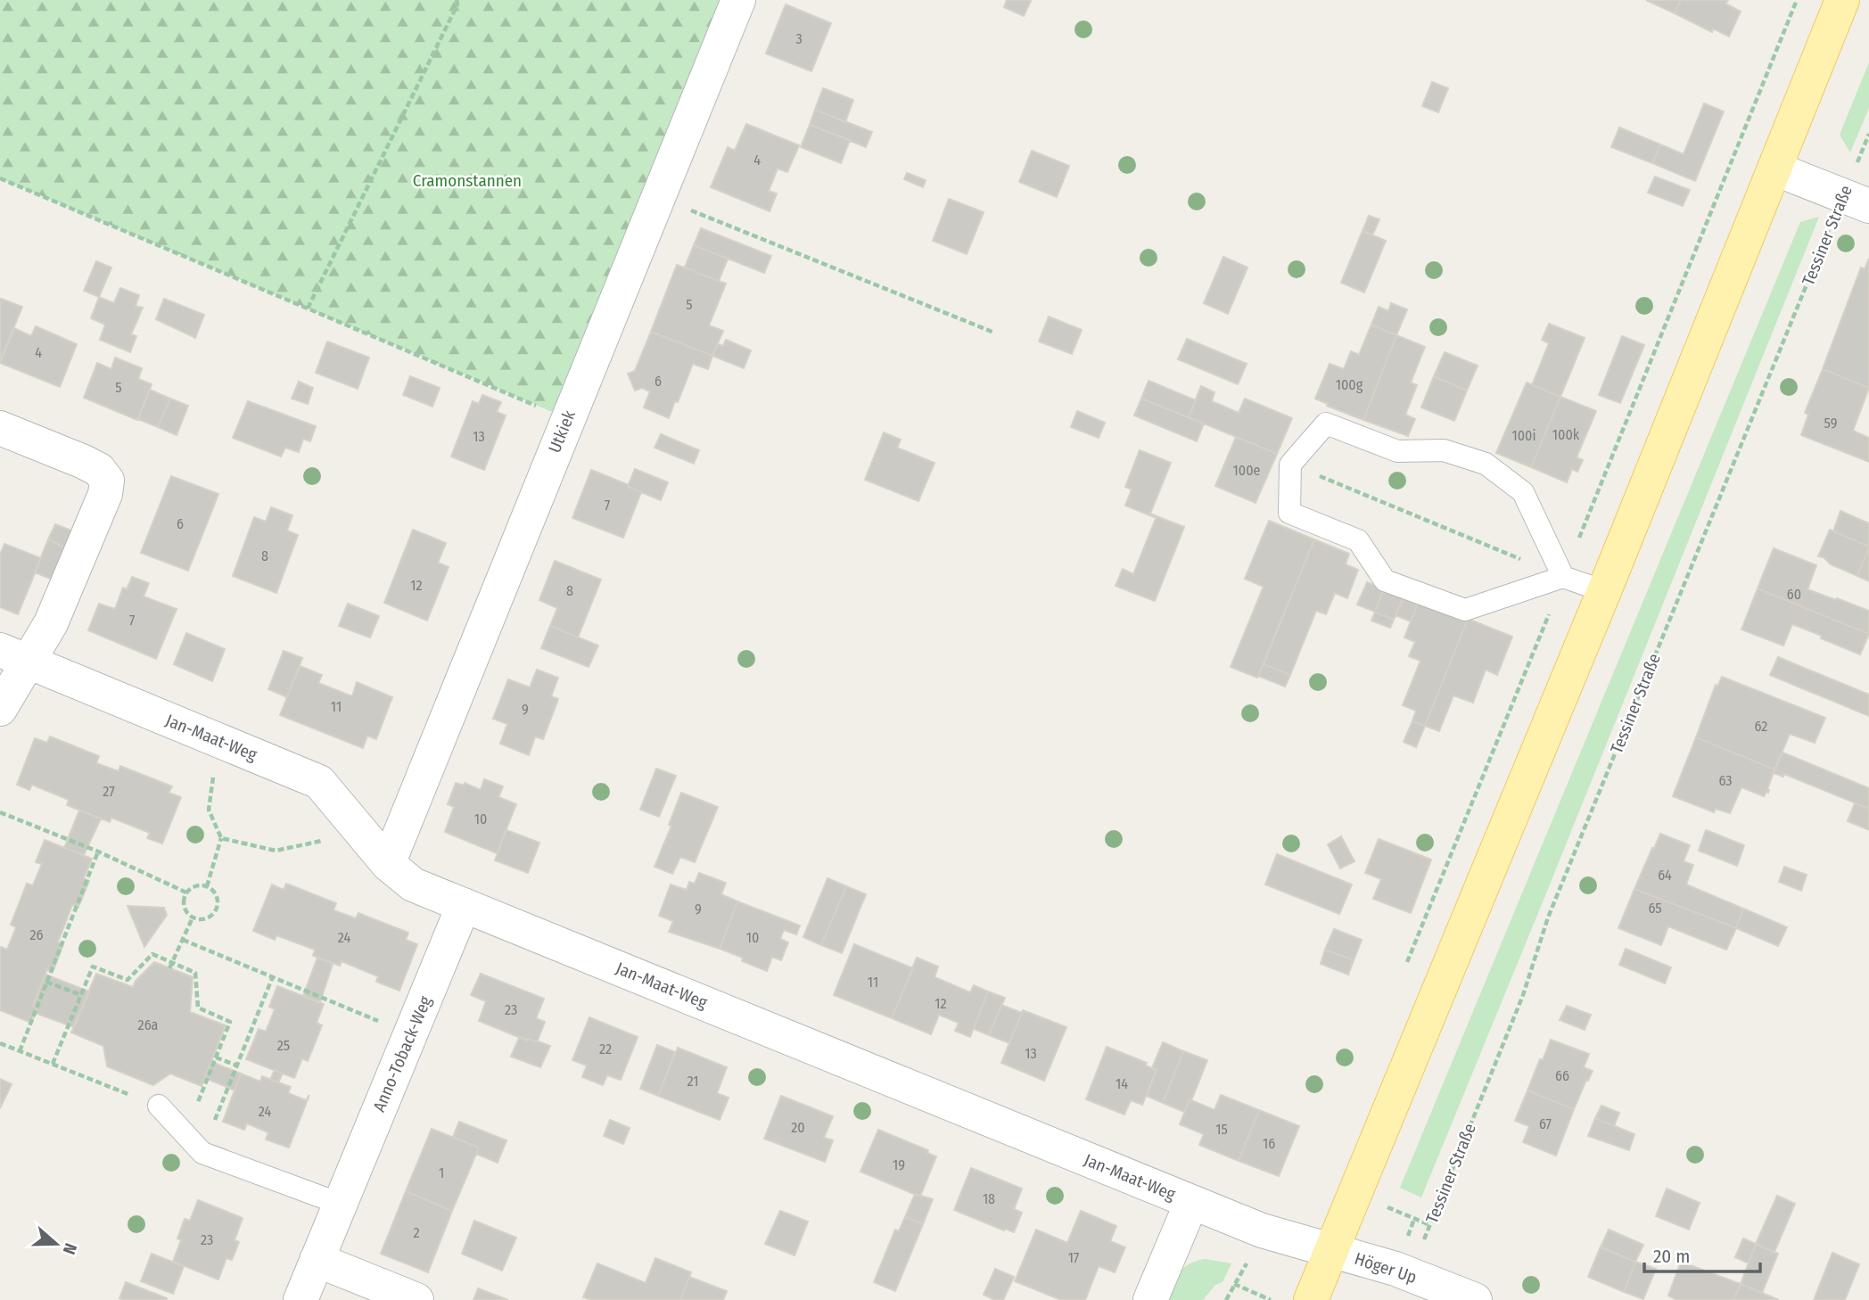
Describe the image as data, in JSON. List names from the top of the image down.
{
  "streets": {
    "street": [
      "Utkiek",
      "Jan-Maat-Weg",
      "Anno-Toback-Weg",
      "Höger Up"
    ],
    "path": ["Tessiner Straße"]
  },
  "crossings": [
    ["Tessiner Straße", "Höger Up"],
    ["Utkiek", "Jan-Maat-Weg"],
    ["Jan-Maat-Weg", "Anno-Toback-Weg"],
    ["Jan-Maat-Weg", "Höger Up"]
  ],
  "parks": ["Cramonstannen"],
  "house_numbers": [
    "3",
    "4",
    "5",
    "4",
    "6",
    "100g",
    "5",
    "59",
    "100k",
    "100i",
    "13",
    "100e",
    "7",
    "6",
    "8",
    "12",
    "8",
    "60",
    "7",
    "11",
    "9",
    "62",
    "63",
    "27",
    "10",
    "64",
    "65",
    "9",
    "26",
    "24",
    "10",
    "11",
    "12",
    "23",
    "26a",
    "25",
    "22",
    "13",
    "66",
    "21",
    "14",
    "24",
    "67",
    "20",
    "15",
    "16",
    "19",
    "1",
    "18",
    "2",
    "23",
    "17"
  ],
  "scale_bar": "20 m",
  "north": "right"
}
